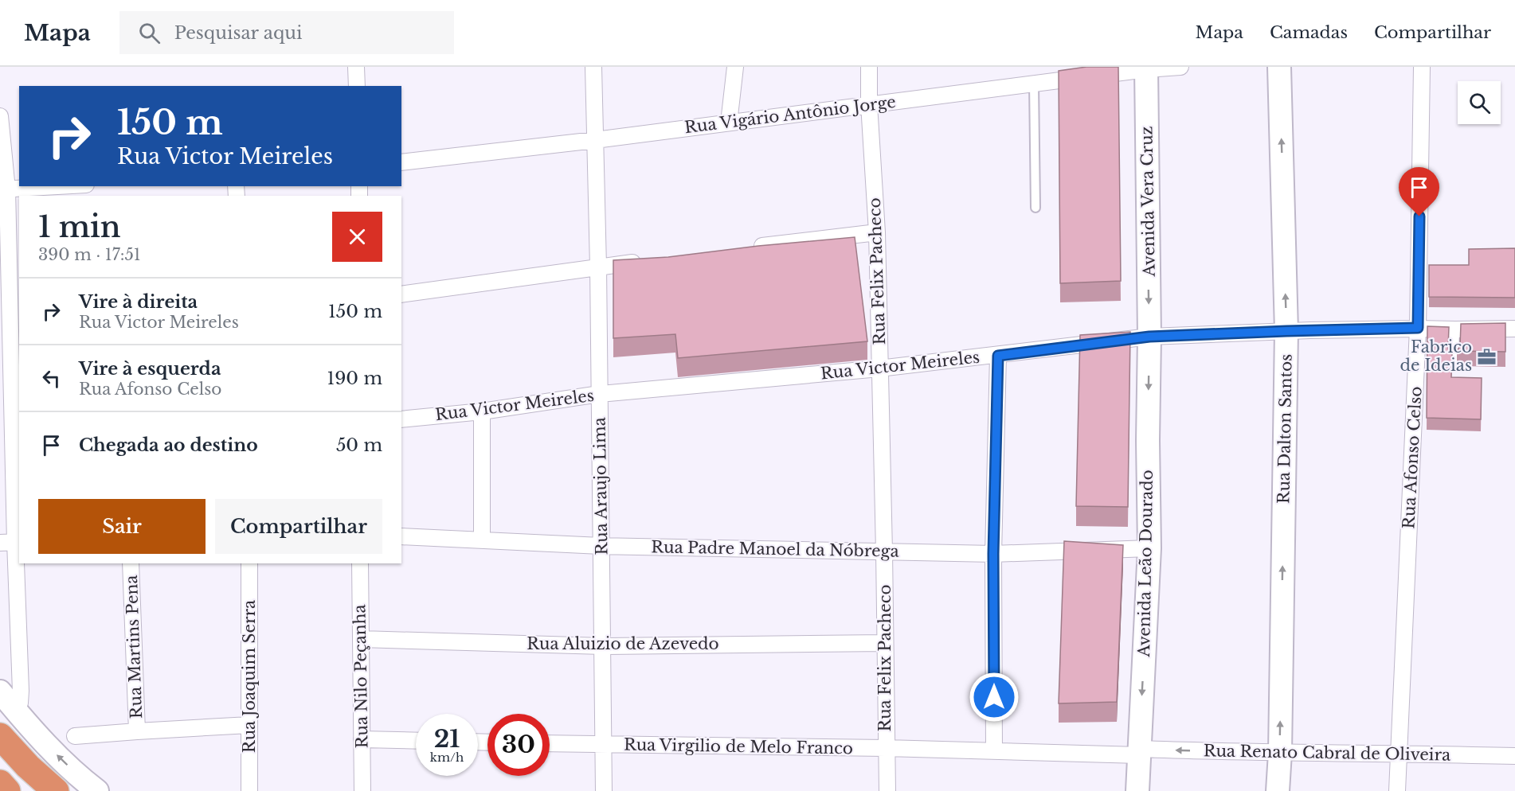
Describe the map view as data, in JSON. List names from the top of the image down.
{
  "streets": {
    "main road": ["Avenida Vera Cruz", "Rua Dalton Santos", "Avenida Leão Dourado"],
    "street": [
      "Rua Vigário Antônio Jorge",
      "Rua Felix Pacheco",
      "Rua Victor Meireles",
      "Rua Afonso Celso",
      "Rua Araujo Lima",
      "Rua Padre Manoel da Nóbrega",
      "Rua Aluizio de Azevedo",
      "Rua Martins Pena",
      "Rua Joaquim Serra",
      "Rua Nilo Peçanha",
      "Rua Virgilio de Melo Franco",
      "Rua Renato Cabral de Oliveira"
    ]
  },
  "crossings": [
    ["Rua Vigário Antônio Jorge", "Avenida Vera Cruz"],
    ["Rua Vigário Antônio Jorge", "Rua Felix Pacheco"],
    ["Rua Vigário Antônio Jorge", "Rua Araujo Lima"],
    ["Avenida Vera Cruz", "Rua Victor Meireles"],
    ["Avenida Vera Cruz", "Avenida Leão Dourado"],
    ["Rua Felix Pacheco", "Rua Victor Meireles"],
    ["Rua Felix Pacheco", "Rua Padre Manoel da Nóbrega"],
    ["Rua Felix Pacheco", "Rua Aluizio de Azevedo"],
    ["Rua Felix Pacheco", "Rua Virgilio de Melo Franco"],
    ["Rua Victor Meireles", "Rua Dalton Santos"],
    ["Rua Victor Meireles", "Rua Afonso Celso"],
    ["Rua Victor Meireles", "Rua Araujo Lima"],
    ["Rua Victor Meireles", "Avenida Leão Dourado"],
    ["Rua Dalton Santos", "Rua Renato Cabral de Oliveira"],
    ["Rua Afonso Celso", "Rua Renato Cabral de Oliveira"],
    ["Rua Araujo Lima", "Rua Padre Manoel da Nóbrega"],
    ["Rua Araujo Lima", "Rua Aluizio de Azevedo"],
    ["Rua Araujo Lima", "Rua Virgilio de Melo Franco"],
    ["Rua Padre Manoel da Nóbrega", "Avenida Leão Dourado"],
    ["Avenida Leão Dourado", "Rua Virgilio de Melo Franco"],
    ["Avenida Leão Dourado", "Rua Renato Cabral de Oliveira"],
    ["Rua Aluizio de Azevedo", "Rua Nilo Peçanha"],
    ["Rua Virgilio de Melo Franco", "Rua Renato Cabral de Oliveira"]
  ],
  "one_way": [
    "Avenida Vera Cruz",
    "Rua Dalton Santos",
    "Avenida Leão Dourado",
    "Rua Renato Cabral de Oliveira"
  ],
  "places": {
    "office": ["Fabrico de Ideias"]
  },
  "page": {
    "header": "Mapa",
    "search": "Pesquisar aqui",
    "nav": ["Mapa", "Camadas", "Compartilhar"],
    "turn": ["150 m", "Rua Victor Meireles"],
    "heading": ["1 min", "390 m · 17:51"],
    "list": [
      {
        "name": "Vire à direita",
        "note": "Rua Victor Meireles",
        "value": "150 m"
      },
      {
        "name": "Vire à esquerda",
        "note": "Rua Afonso Celso",
        "value": "190 m"
      },
      {
        "name": "Chegada ao destino",
        "value": "50 m"
      }
    ],
    "buttons": ["Sair", "Compartilhar"],
    "speed": "21 km/h",
    "limit": "30"
  }
}
